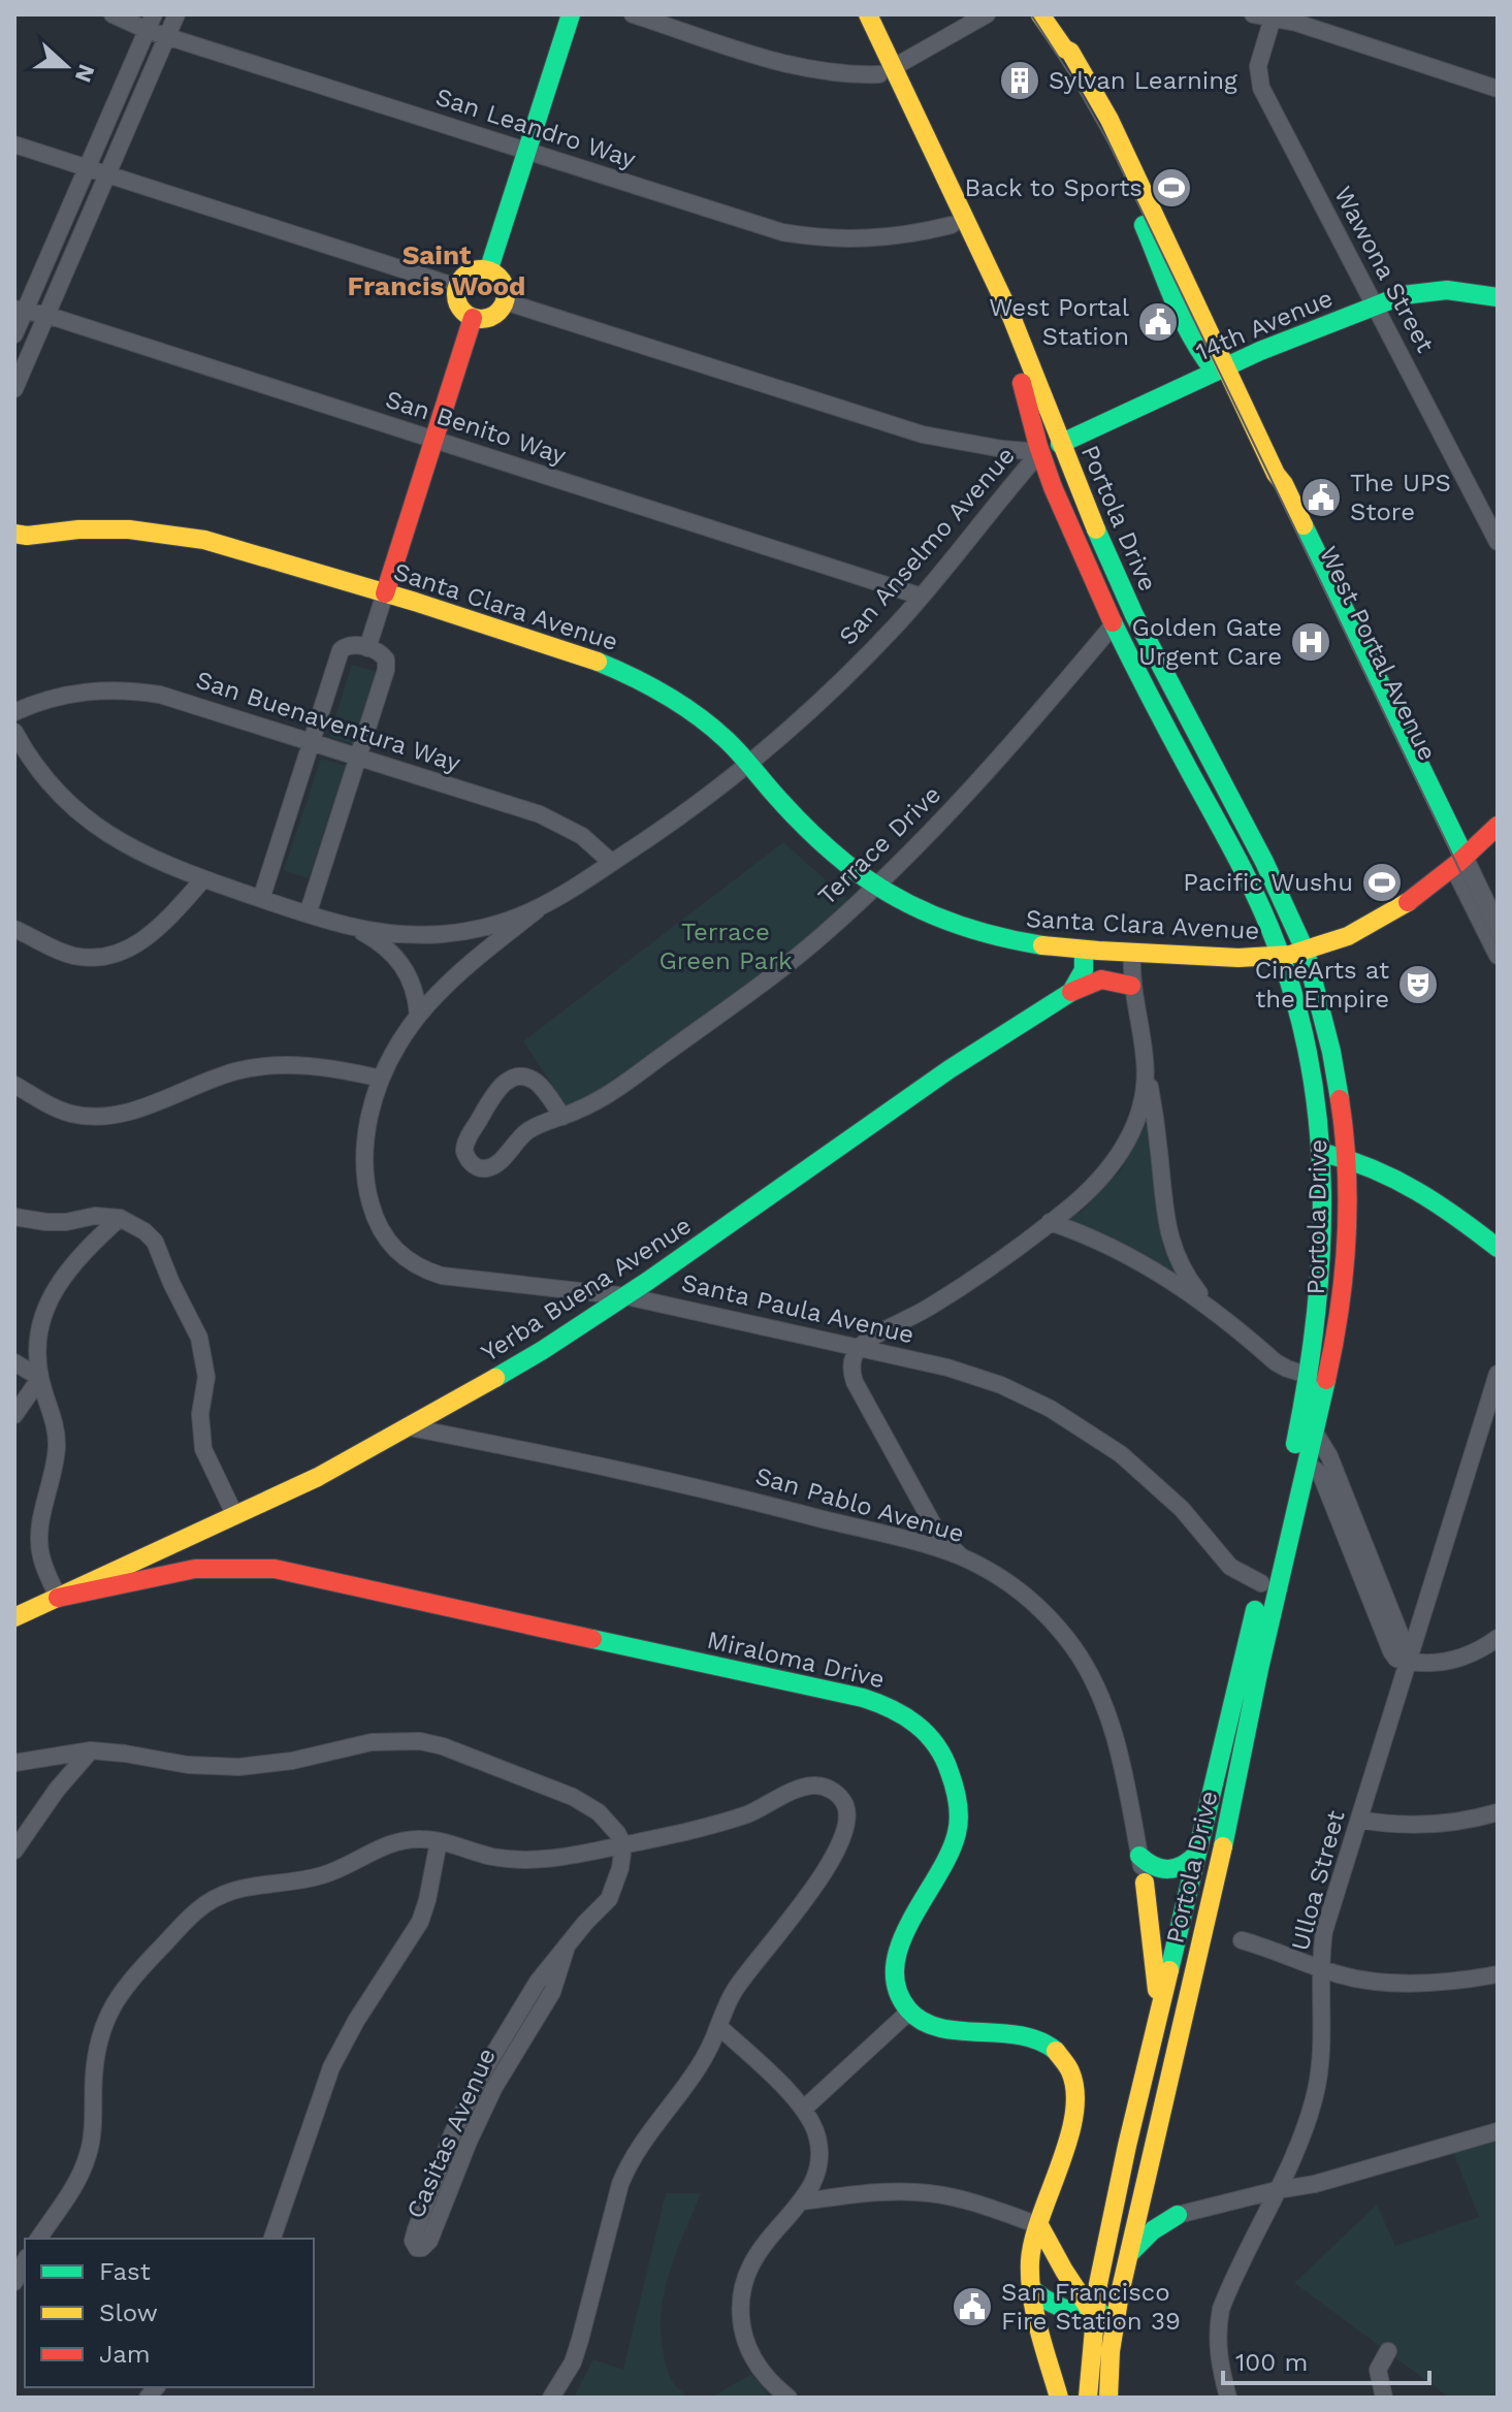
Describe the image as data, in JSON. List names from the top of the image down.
{
  "streets": {
    "street": [
      "San Leandro Way",
      "Wawona Street",
      "14th Avenue",
      "San Benito Way",
      "Portola Drive",
      "San Anselmo Avenue",
      "Santa Clara Avenue",
      "West Portal Avenue",
      "San Buenaventura Way",
      "Terrace Drive",
      "Yerba Buena Avenue",
      "Santa Paula Avenue",
      "San Pablo Avenue",
      "Miraloma Drive",
      "Ulloa Street",
      "Casitas Avenue"
    ]
  },
  "crossings": [
    ["San Leandro Way", "Portola Drive"],
    ["Wawona Street", "14th Avenue"],
    ["14th Avenue", "Portola Drive"],
    ["14th Avenue", "San Anselmo Avenue"],
    ["14th Avenue", "West Portal Avenue"],
    ["San Benito Way", "San Anselmo Avenue"],
    ["Portola Drive", "San Anselmo Avenue"],
    ["Portola Drive", "Santa Clara Avenue"],
    ["Portola Drive", "Terrace Drive"],
    ["Portola Drive", "Santa Paula Avenue"],
    ["San Anselmo Avenue", "Santa Clara Avenue"],
    ["San Anselmo Avenue", "San Buenaventura Way"],
    ["San Anselmo Avenue", "Santa Paula Avenue"],
    ["Santa Clara Avenue", "West Portal Avenue"],
    ["Santa Clara Avenue", "Terrace Drive"],
    ["Yerba Buena Avenue", "Santa Paula Avenue"],
    ["Yerba Buena Avenue", "San Pablo Avenue"],
    ["Yerba Buena Avenue", "Miraloma Drive"]
  ],
  "districts": ["Saint Francis Wood"],
  "parks": ["Terrace Green Park"],
  "places": {
    "building": ["Sylvan Learning"],
    "sports": ["Back to Sports", "Pacific Wushu"],
    "public building": ["West Portal Station", "The UPS Store", "San Francisco Fire Station 39"],
    "hospital": ["Golden Gate Urgent Care"],
    "theatre": ["CinéArts at the Empire"]
  },
  "legend": ["Fast", "Slow", "Jam"],
  "scale_bar": "100 m",
  "north": "right"
}
